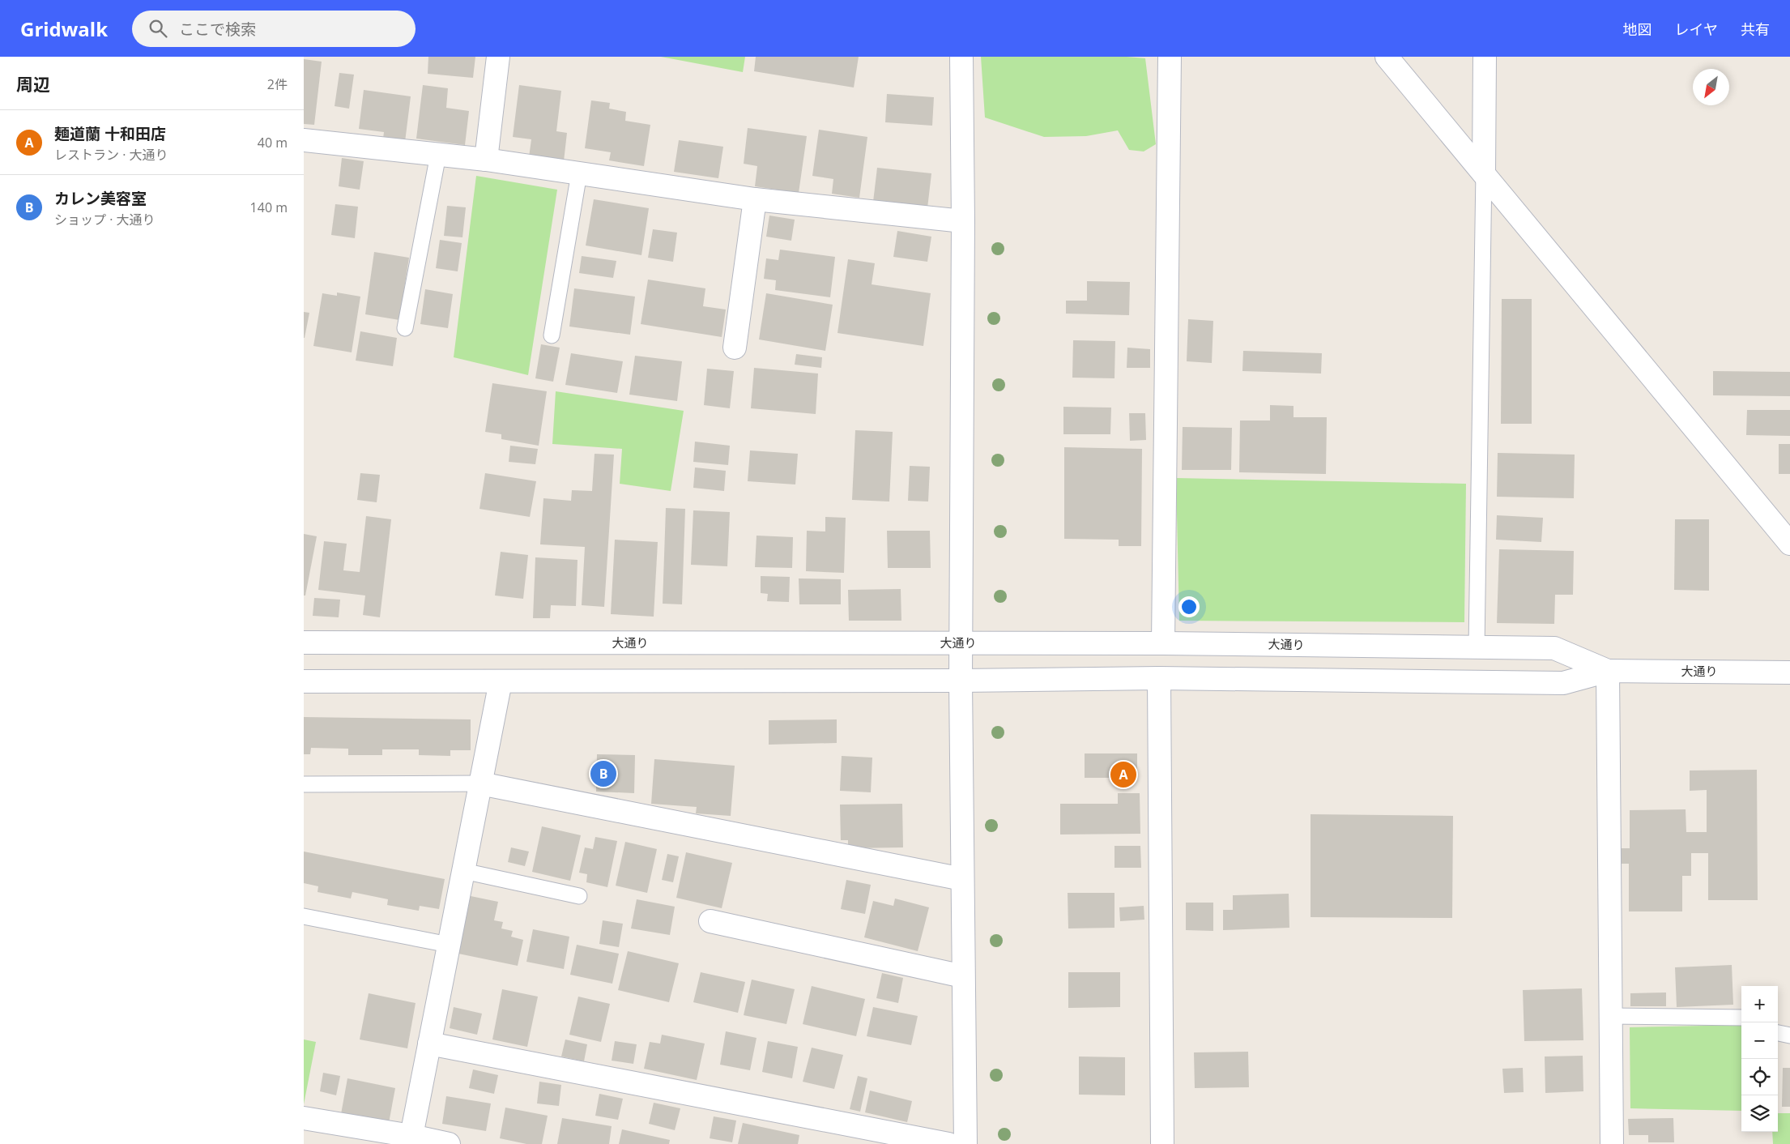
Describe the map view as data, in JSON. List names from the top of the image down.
{
  "streets": {
    "street": ["大通り"]
  },
  "north": "bottom left",
  "page": {
    "header": "Gridwalk",
    "search": "ここで検索",
    "nav": ["地図", "レイヤ", "共有"],
    "heading": ["周辺", "2件"],
    "list": [
      {
        "mark": "A",
        "name": "麺道蘭 十和田店",
        "note": "レストラン · 大通り",
        "value": "40 m"
      },
      {
        "mark": "B",
        "name": "カレン美容室",
        "note": "ショップ · 大通り",
        "value": "140 m"
      }
    ],
    "pins": ["B", "A"],
    "map_buttons": ["+", "−"]
  }
}
